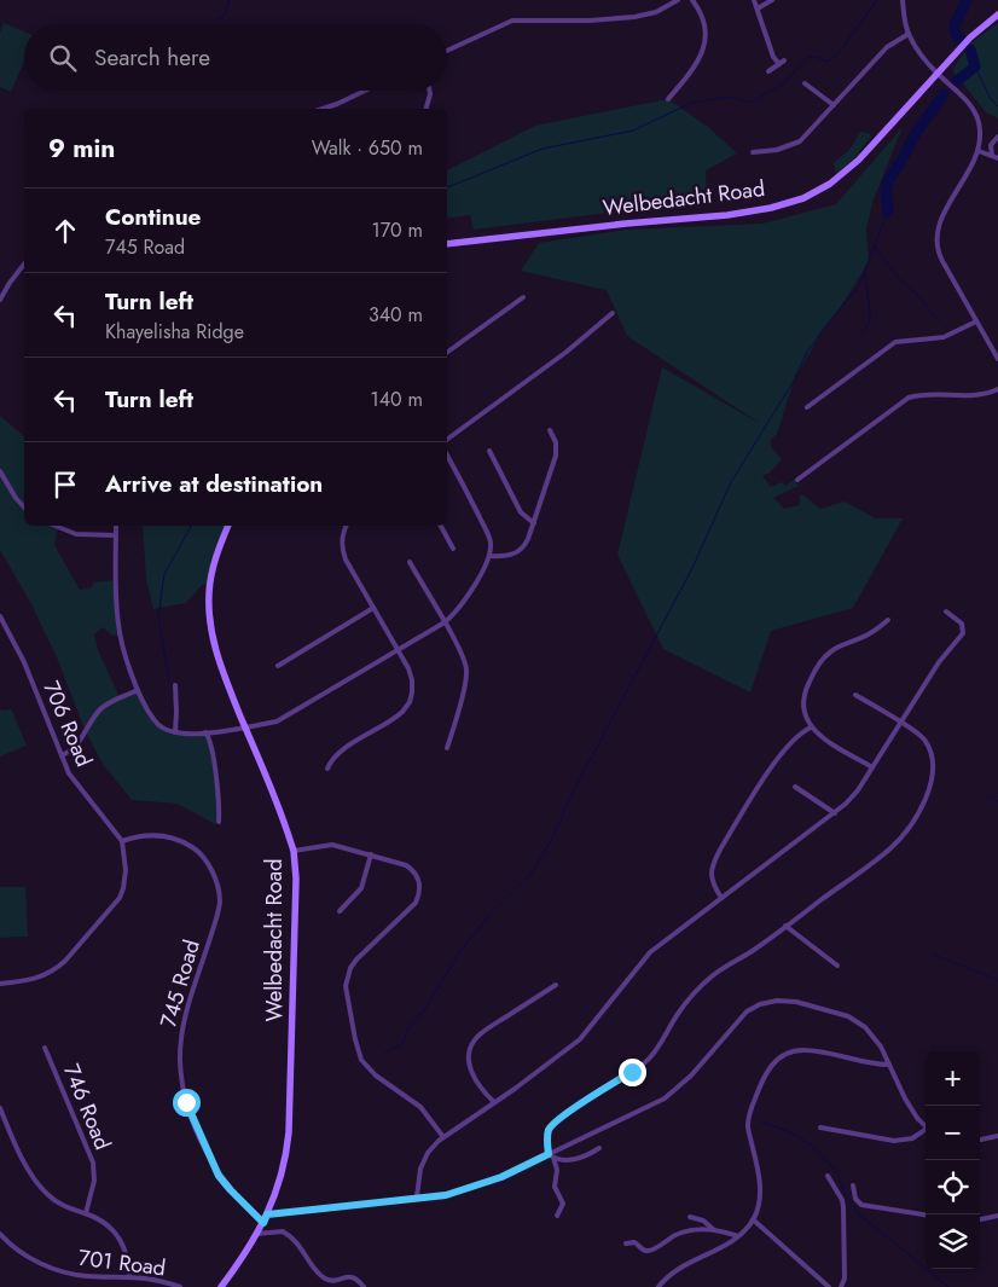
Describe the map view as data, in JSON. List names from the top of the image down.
{
  "streets": {
    "street": [
      "Welbedacht Road",
      "706 Road",
      "745 Road",
      "746 Road",
      "701 Road"
    ]
  },
  "crossings": [
    ["Welbedacht Road", "745 Road"],
    ["706 Road", "745 Road"]
  ],
  "page": {
    "search": "Search here",
    "heading": ["9 min", "Walk · 650 m"],
    "list": [
      ["Continue", "745 Road", "170 m"],
      ["Turn left", "Khayelisha Ridge", "340 m"],
      ["Turn left", "140 m"],
      "Arrive at destination"
    ],
    "map_buttons": ["+", "−"]
  }
}
